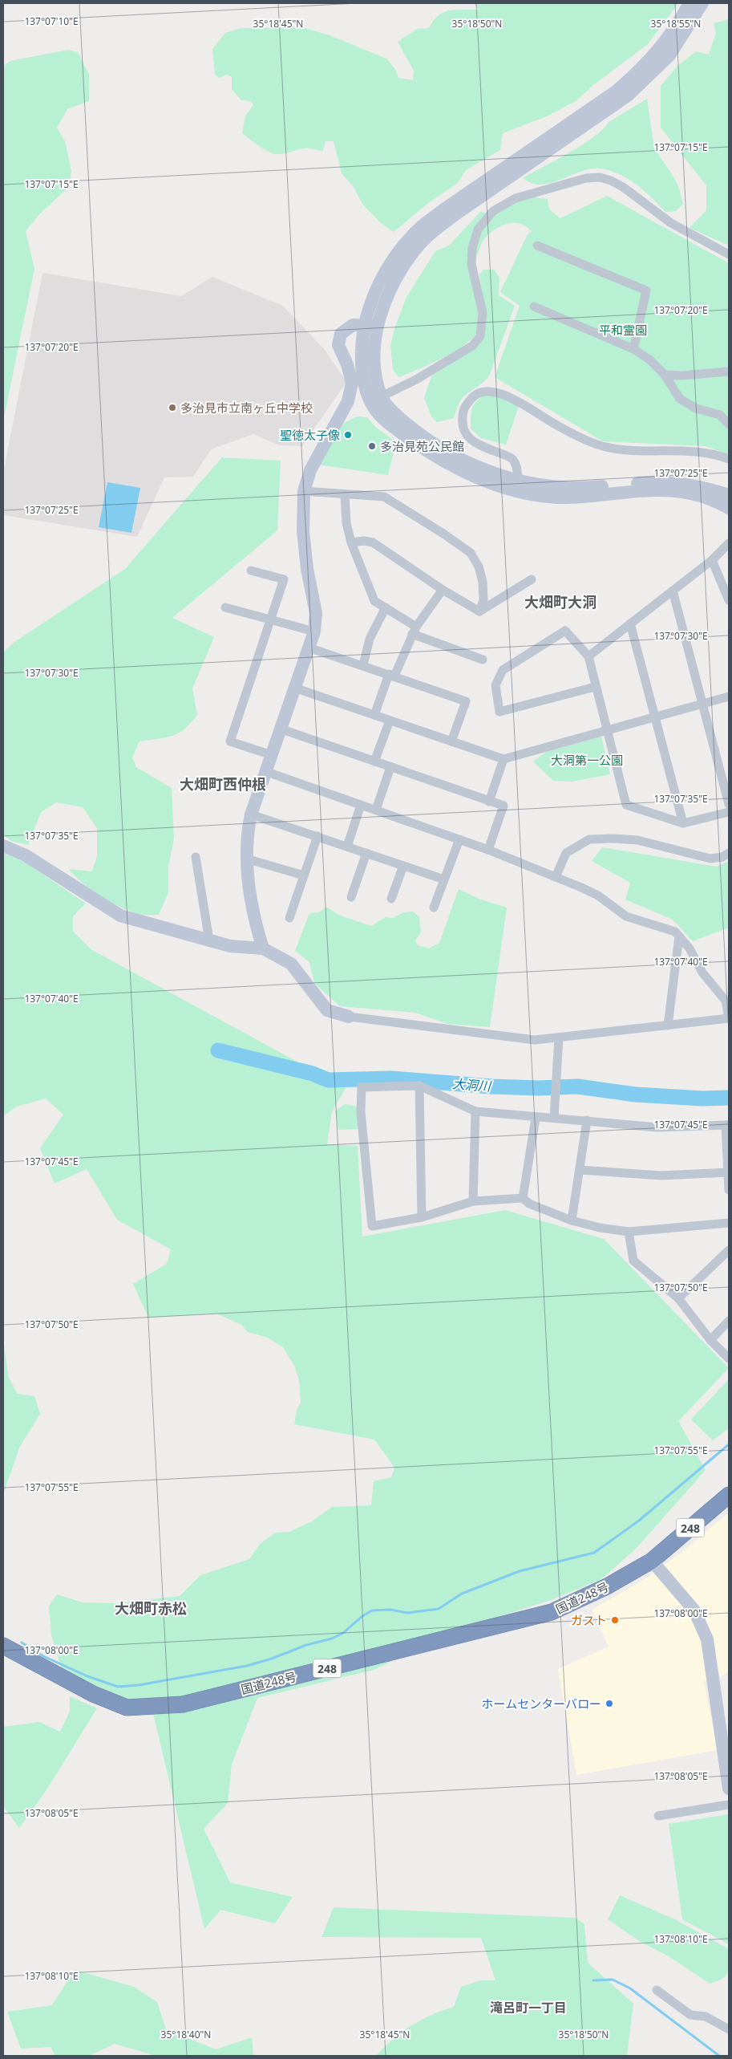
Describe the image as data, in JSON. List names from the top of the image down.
{
  "streets": {
    "highway": ["248", "国道248号"]
  },
  "crossings": [
    ["248", "国道248号"]
  ],
  "districts": [
    "大畑町大洞",
    "大畑町西仲根",
    "大畑町赤松",
    "滝呂町一丁目"
  ],
  "water": ["大洞川"],
  "parks": ["平和霊園", "大洞第一公園"],
  "places": [
    "多治見市立南ヶ丘中学校",
    "聖徳太子像",
    "多治見苑公民館",
    "ガスト",
    "ホームセンターバロー"
  ],
  "coordinates": [
    "137°07'10\"E",
    "35°18'45\"N",
    "35°18'50\"N",
    "35°18'55\"N",
    "137°07'15\"E",
    "137°07'20\"E",
    "137°07'25\"E",
    "137°07'30\"E",
    "137°07'35\"E",
    "137°07'40\"E",
    "137°07'45\"E",
    "137°07'50\"E",
    "137°07'55\"E",
    "137°08'00\"E",
    "137°08'05\"E",
    "137°08'10\"E",
    "35°18'40\"N"
  ]
}
